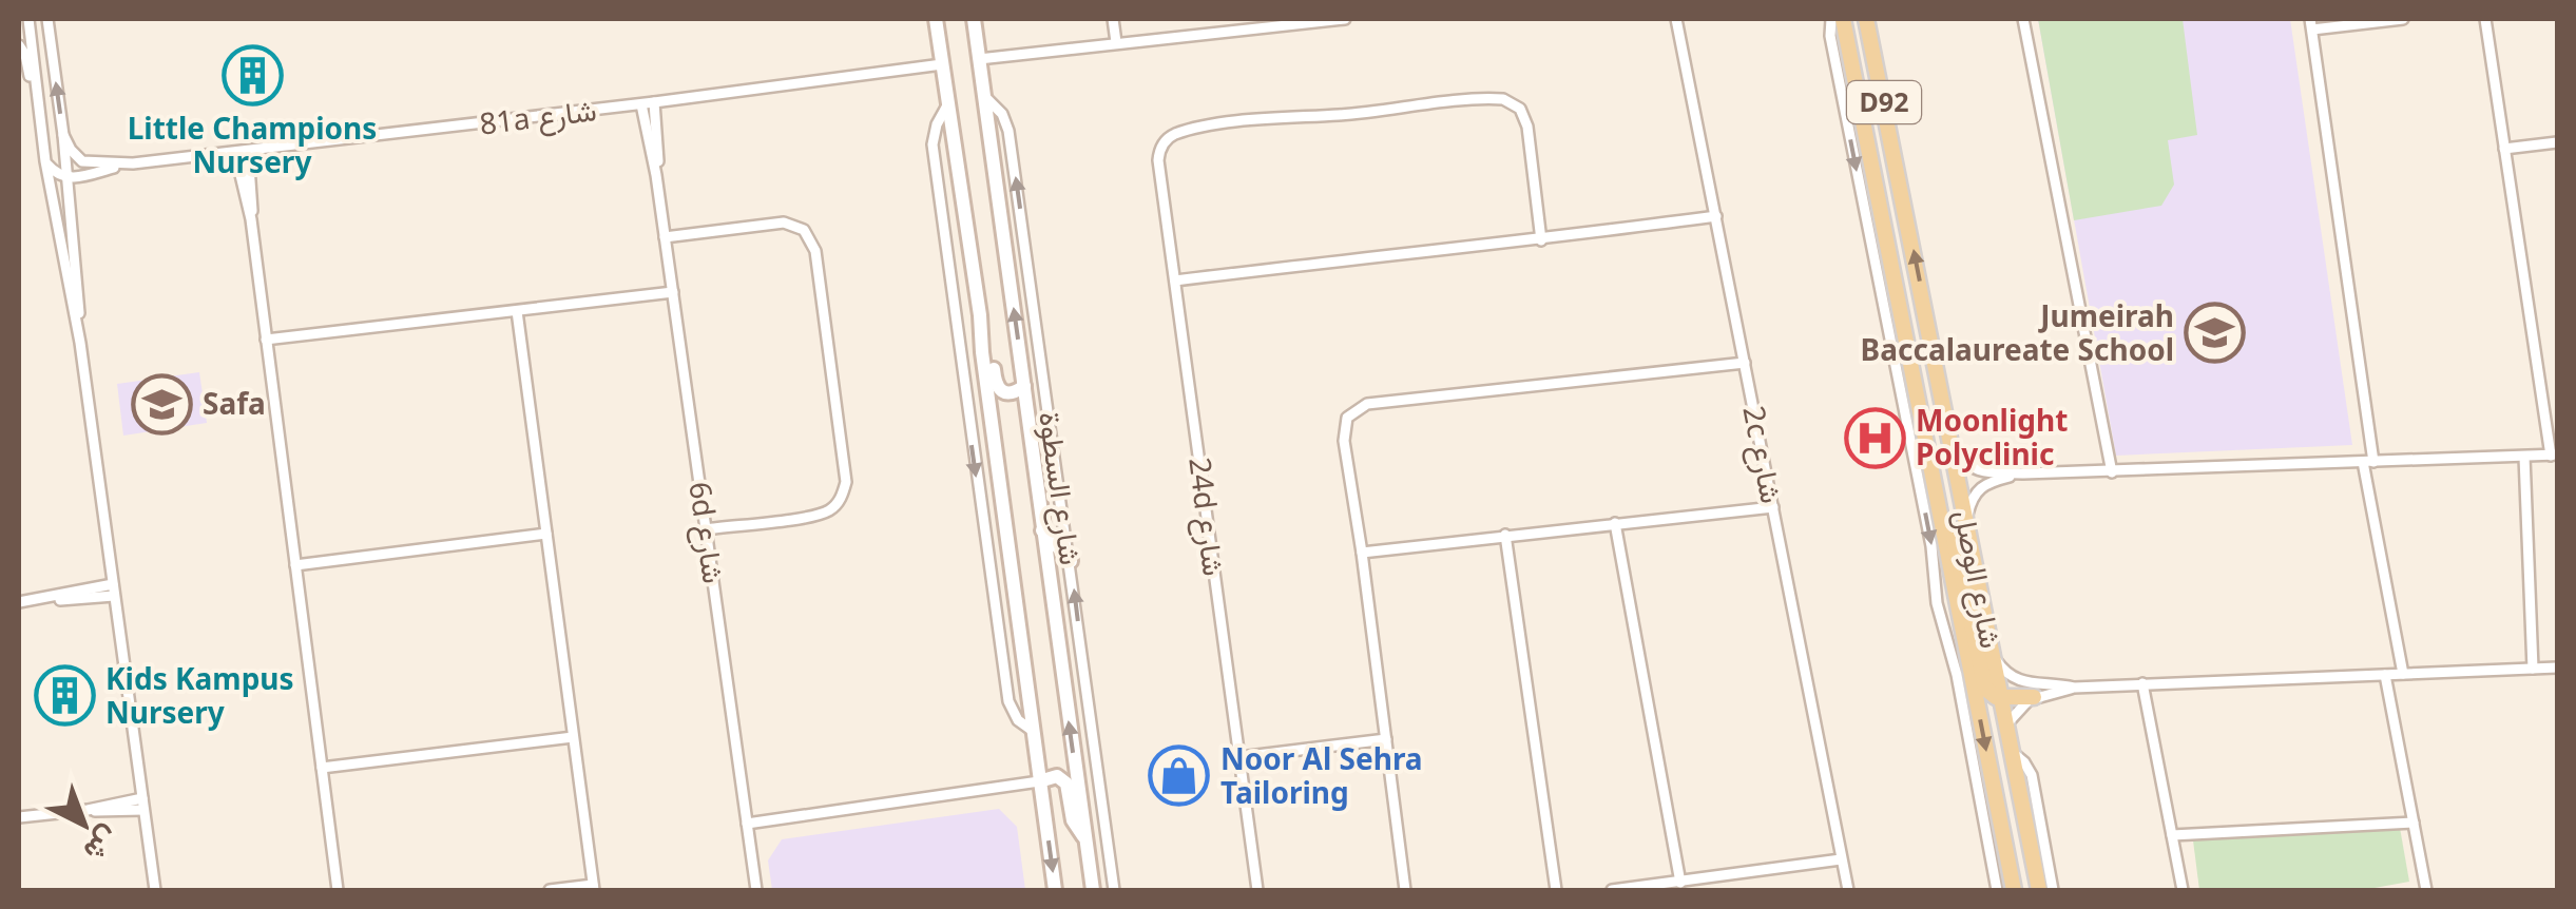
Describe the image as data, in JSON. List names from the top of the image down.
{
  "streets": {
    "main road": ["D92", "شارع السطوة", "شارع الوصل"],
    "street": [
      "81a شارع",
      "2c شارع",
      "24d شارع",
      "6d شارع"
    ]
  },
  "crossings": [
    ["81a شارع", "شارع السطوة"],
    ["81a شارع", "6d شارع"]
  ],
  "places": {
    "building": ["Little Champions Nursery", "Kids Kampus Nursery"],
    "school or university": ["Jumeirah Baccalaureate School", "Safa"],
    "hospital": ["Moonlight Polyclinic"],
    "shop": ["Noor Al Sehra Tailoring"]
  },
  "north": "bottom right"
}
